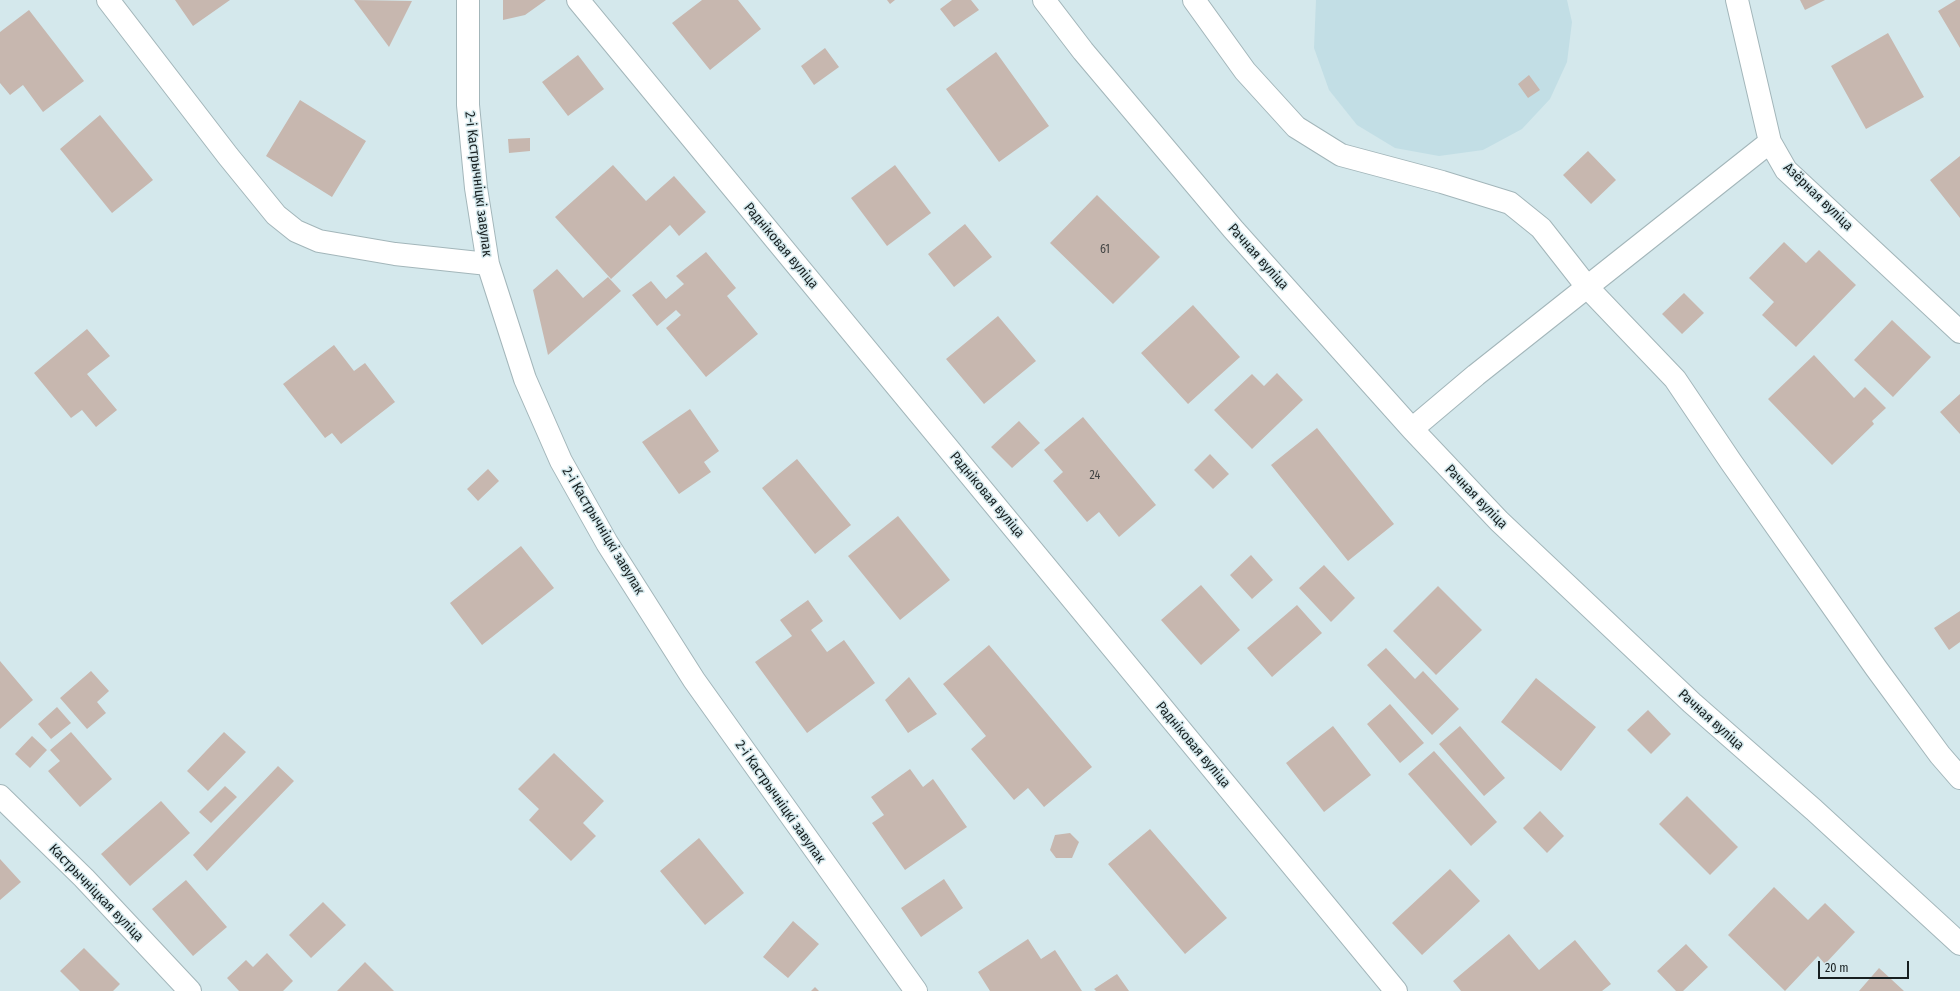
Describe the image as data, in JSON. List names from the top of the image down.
{
  "streets": {
    "street": [
      "2-і Кастрычніцкі завулак",
      "Азёрная вуліца",
      "Радніковая вуліца",
      "Рачная вуліца",
      "Кастрычніцкая вуліца"
    ]
  },
  "house_numbers": ["61", "24"],
  "scale_bar": "20 m"
}
